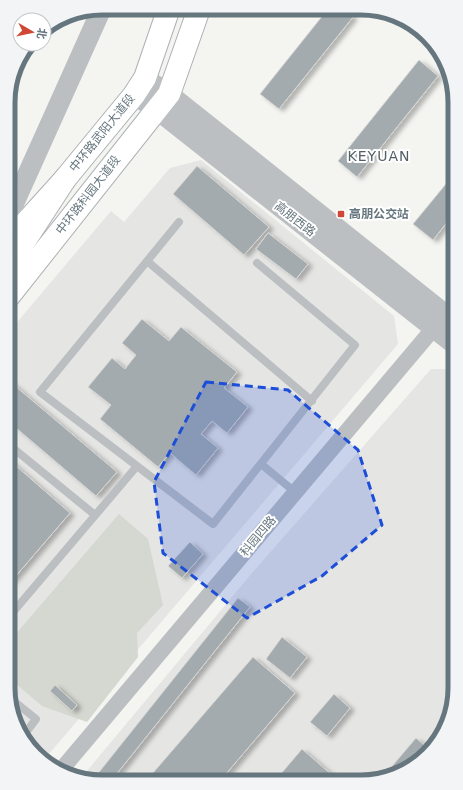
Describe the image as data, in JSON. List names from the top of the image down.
{
  "streets": {
    "main road": ["中环路武阳大道段", "中环路科园大道段"],
    "street": ["高朋西路", "科园四路"]
  },
  "crossings": [
    ["中环路武阳大道段", "高朋西路"],
    ["中环路科园大道段", "高朋西路"],
    ["高朋西路", "科园四路"]
  ],
  "districts": ["KEYUAN"],
  "places": {
    "transit": ["高朋公交站"]
  },
  "north": "right"
}
